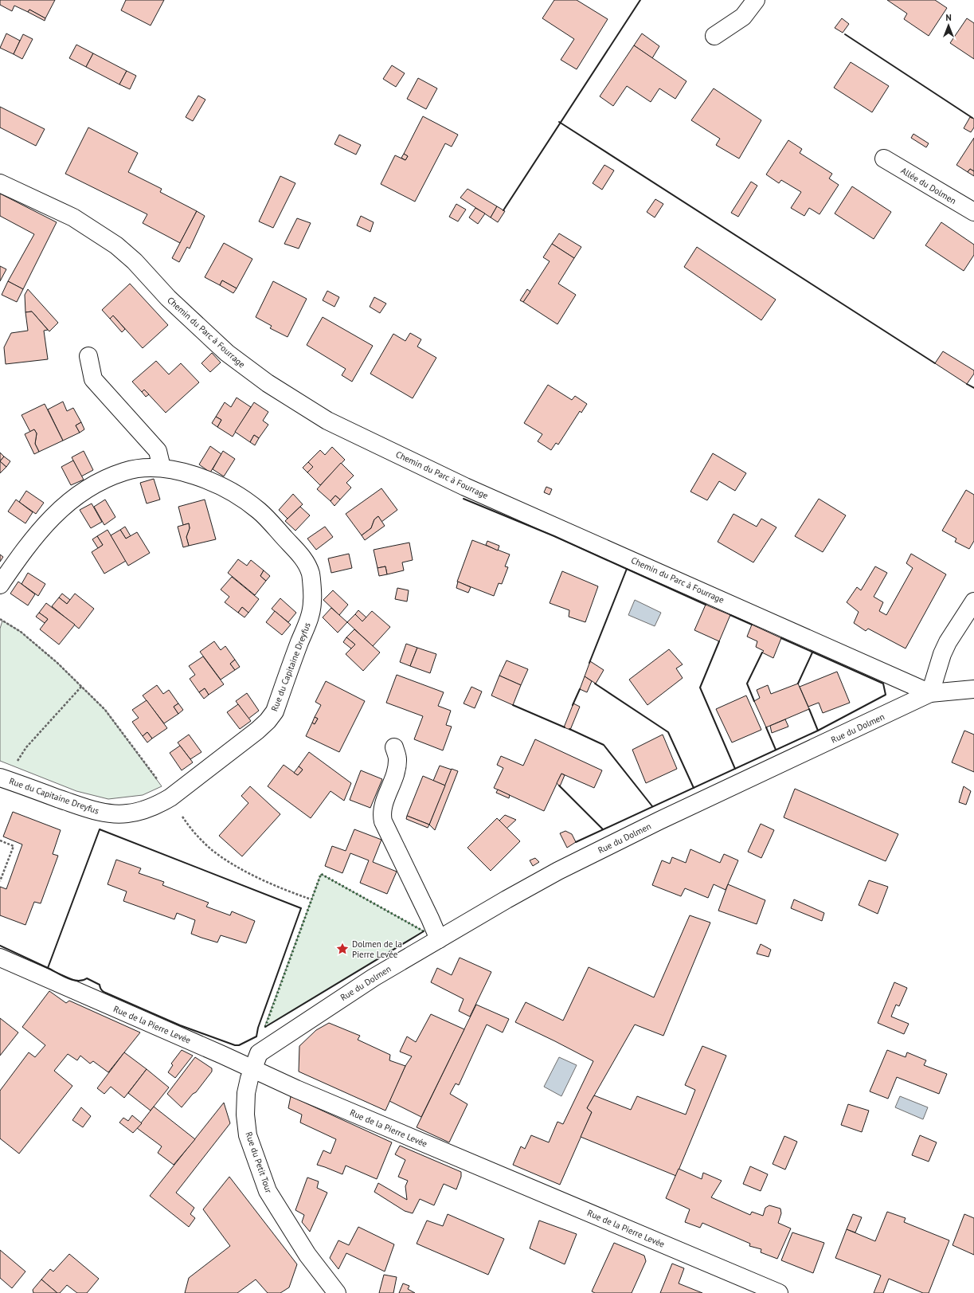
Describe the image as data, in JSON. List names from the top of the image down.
{
  "streets": {
    "street": [
      "Allée du Dolmen",
      "Chemin du Parc à Fourrage",
      "Rue du Capitaine Dreyfus",
      "Rue du Dolmen",
      "Rue de la Pierre Levée",
      "Rue du Petit Tour"
    ]
  },
  "crossings": [
    ["Chemin du Parc à Fourrage", "Rue du Dolmen"],
    ["Rue du Dolmen", "Rue de la Pierre Levée"],
    ["Rue du Dolmen", "Rue du Petit Tour"],
    ["Rue de la Pierre Levée", "Rue du Petit Tour"]
  ],
  "places": {
    "place": ["Dolmen de la Pierre Levée"]
  },
  "north": "top"
}
